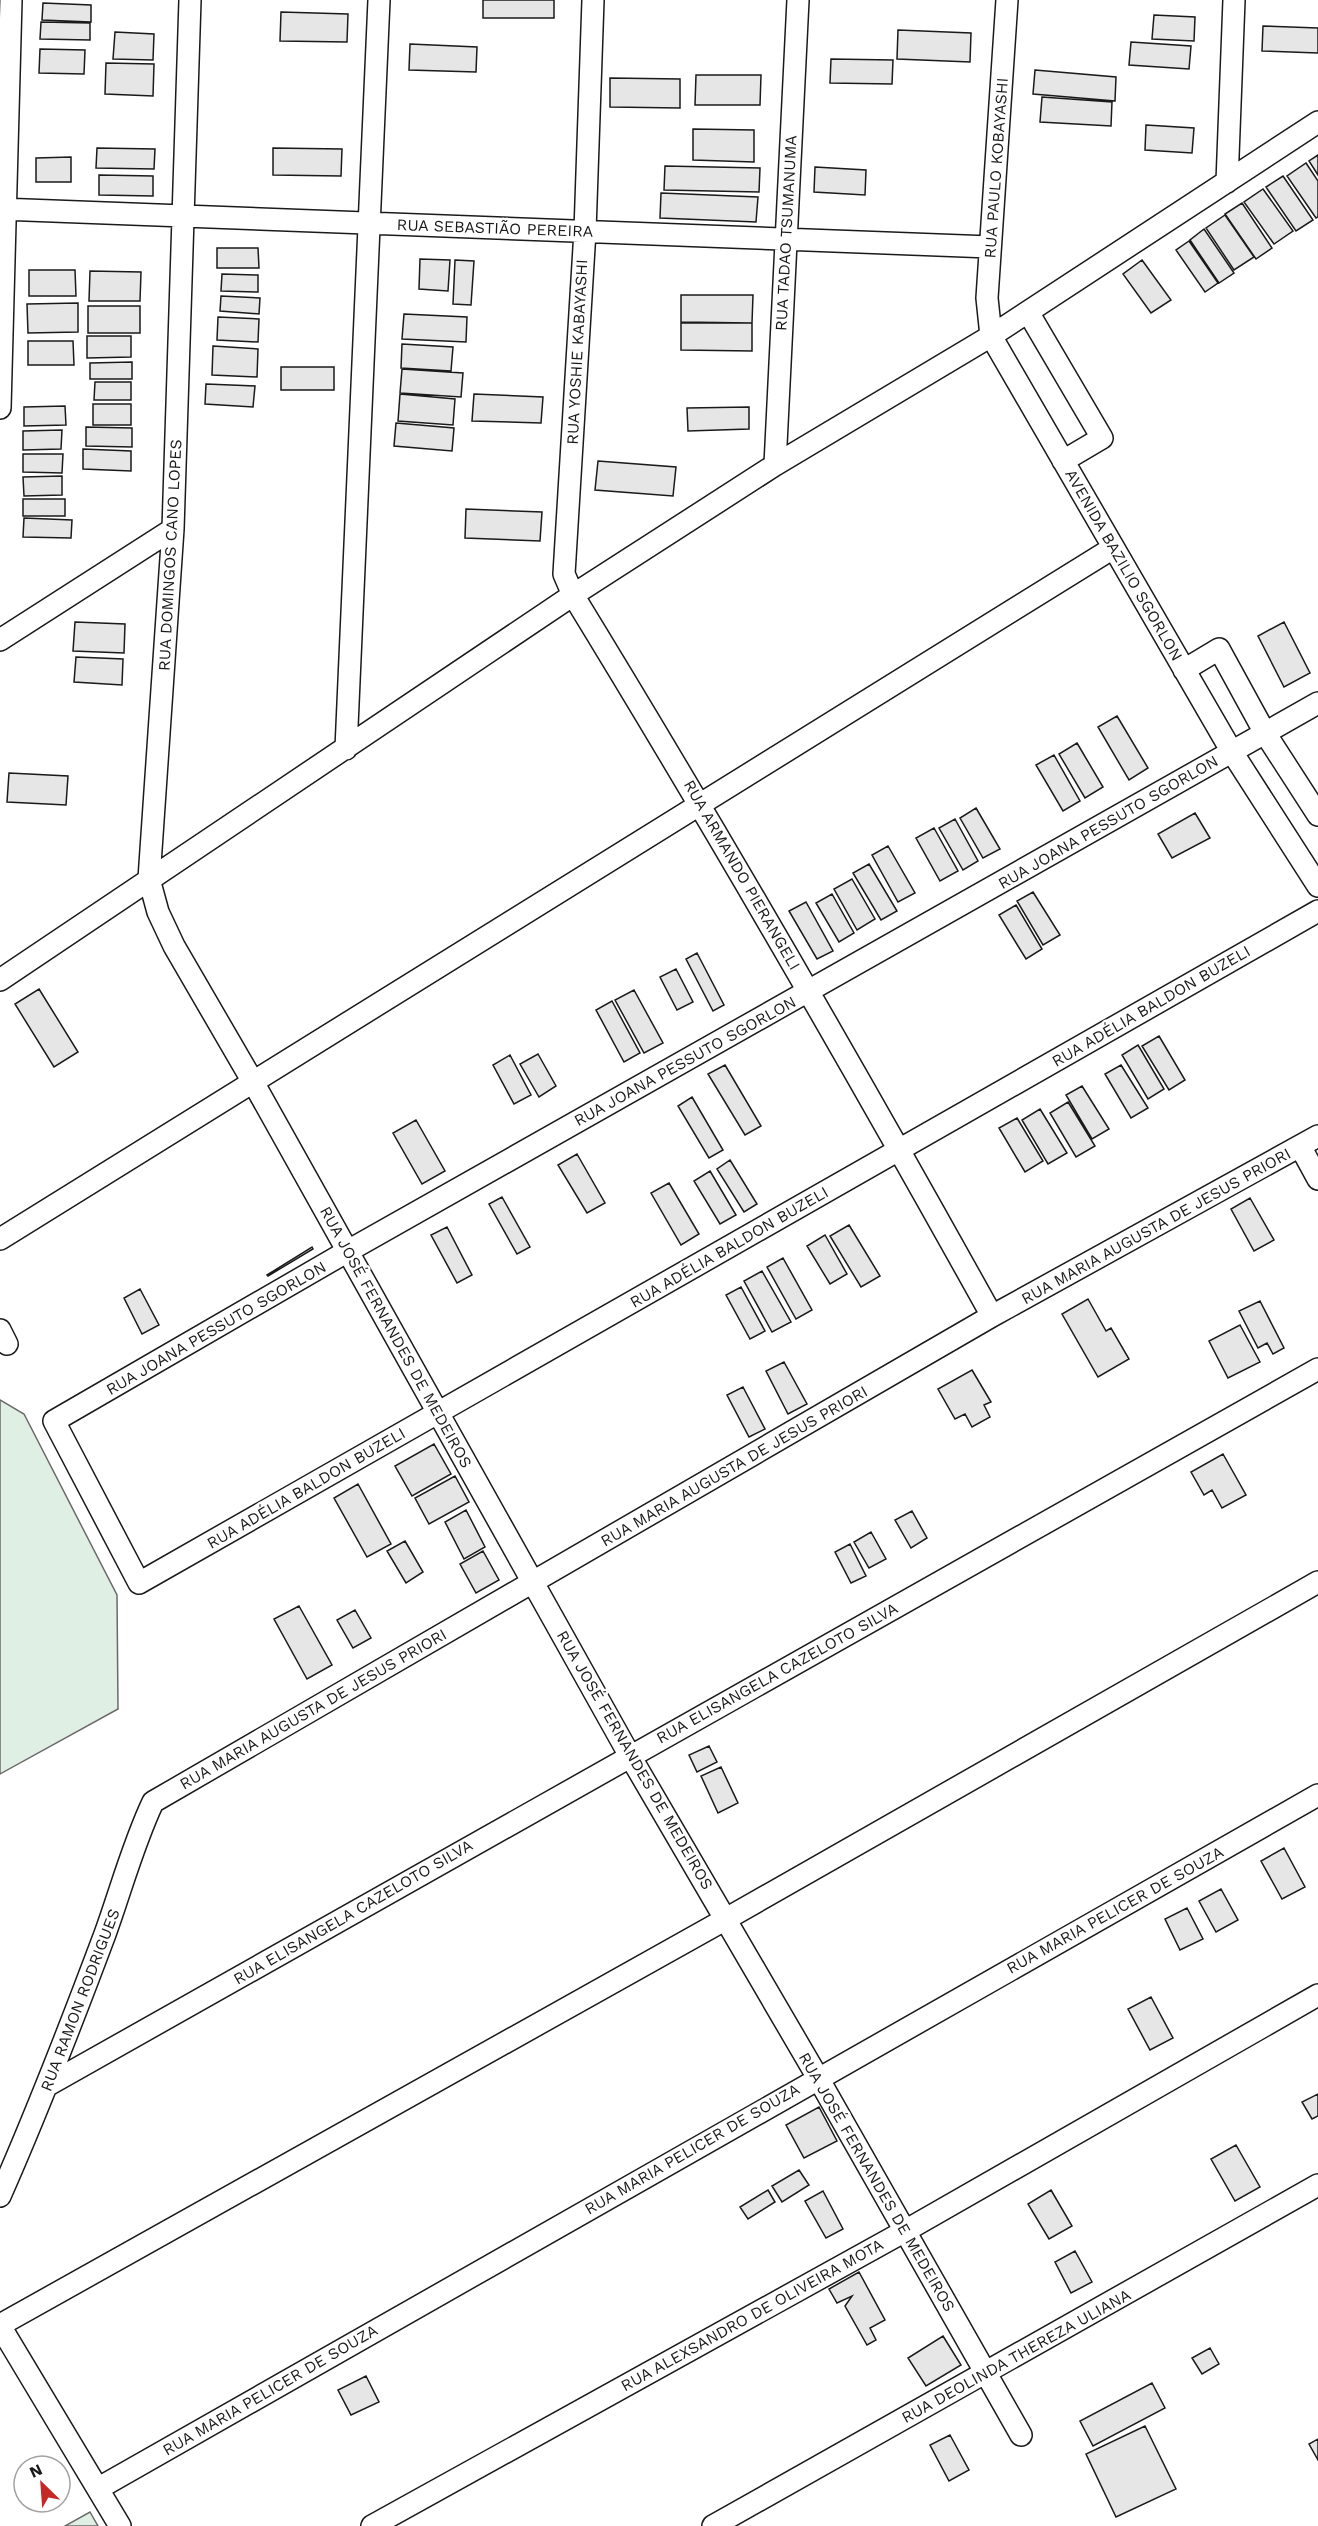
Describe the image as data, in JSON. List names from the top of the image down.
{
  "streets": {
    "street": [
      "RUA PAULO KOBAYASHI",
      "RUA SEBASTIÃO PEREIRA",
      "RUA TADAO TSUMANUMA",
      "RUA YOSHIE KABAYASHI",
      "RUA DOMINGOS CANO LOPES",
      "AVENIDA BAZILIO SGORLON",
      "RUA JOANA PESSUTO SGORLON",
      "RUA ARMANDO PIERANGELI",
      "RUA ADÉLIA BALDON BUZELI",
      "RUA MARIA AUGUSTA DE JESUS PRIORI",
      "RUA JOSÉ FERNANDES DE MEDEIROS",
      "RUA ELISANGELA CAZELOTO SILVA",
      "RUA MARIA PELICER DE SOUZA",
      "RUA RAMON RODRIGUES",
      "RUA ALEXSANDRO DE OLIVEIRA MOTA",
      "RUA DEOLINDA THEREZA ULIANA"
    ]
  },
  "crossings": [
    ["RUA PAULO KOBAYASHI", "RUA SEBASTIÃO PEREIRA"],
    ["RUA PAULO KOBAYASHI", "AVENIDA BAZILIO SGORLON"],
    ["RUA SEBASTIÃO PEREIRA", "RUA TADAO TSUMANUMA"],
    ["RUA SEBASTIÃO PEREIRA", "RUA YOSHIE KABAYASHI"],
    ["RUA SEBASTIÃO PEREIRA", "RUA DOMINGOS CANO LOPES"],
    ["RUA YOSHIE KABAYASHI", "RUA ARMANDO PIERANGELI"],
    ["RUA DOMINGOS CANO LOPES", "RUA JOSÉ FERNANDES DE MEDEIROS"],
    ["AVENIDA BAZILIO SGORLON", "RUA JOANA PESSUTO SGORLON"],
    ["RUA JOANA PESSUTO SGORLON", "RUA ARMANDO PIERANGELI"],
    ["RUA JOANA PESSUTO SGORLON", "RUA ADÉLIA BALDON BUZELI"],
    ["RUA JOANA PESSUTO SGORLON", "RUA JOSÉ FERNANDES DE MEDEIROS"],
    ["RUA ARMANDO PIERANGELI", "RUA ADÉLIA BALDON BUZELI"],
    ["RUA ARMANDO PIERANGELI", "RUA MARIA AUGUSTA DE JESUS PRIORI"],
    ["RUA ADÉLIA BALDON BUZELI", "RUA JOSÉ FERNANDES DE MEDEIROS"],
    ["RUA MARIA AUGUSTA DE JESUS PRIORI", "RUA JOSÉ FERNANDES DE MEDEIROS"],
    ["RUA MARIA AUGUSTA DE JESUS PRIORI", "RUA RAMON RODRIGUES"],
    ["RUA JOSÉ FERNANDES DE MEDEIROS", "RUA ELISANGELA CAZELOTO SILVA"],
    ["RUA JOSÉ FERNANDES DE MEDEIROS", "RUA MARIA PELICER DE SOUZA"],
    ["RUA JOSÉ FERNANDES DE MEDEIROS", "RUA ALEXSANDRO DE OLIVEIRA MOTA"],
    ["RUA JOSÉ FERNANDES DE MEDEIROS", "RUA DEOLINDA THEREZA ULIANA"],
    ["RUA ELISANGELA CAZELOTO SILVA", "RUA RAMON RODRIGUES"]
  ],
  "north": "top left"
}
